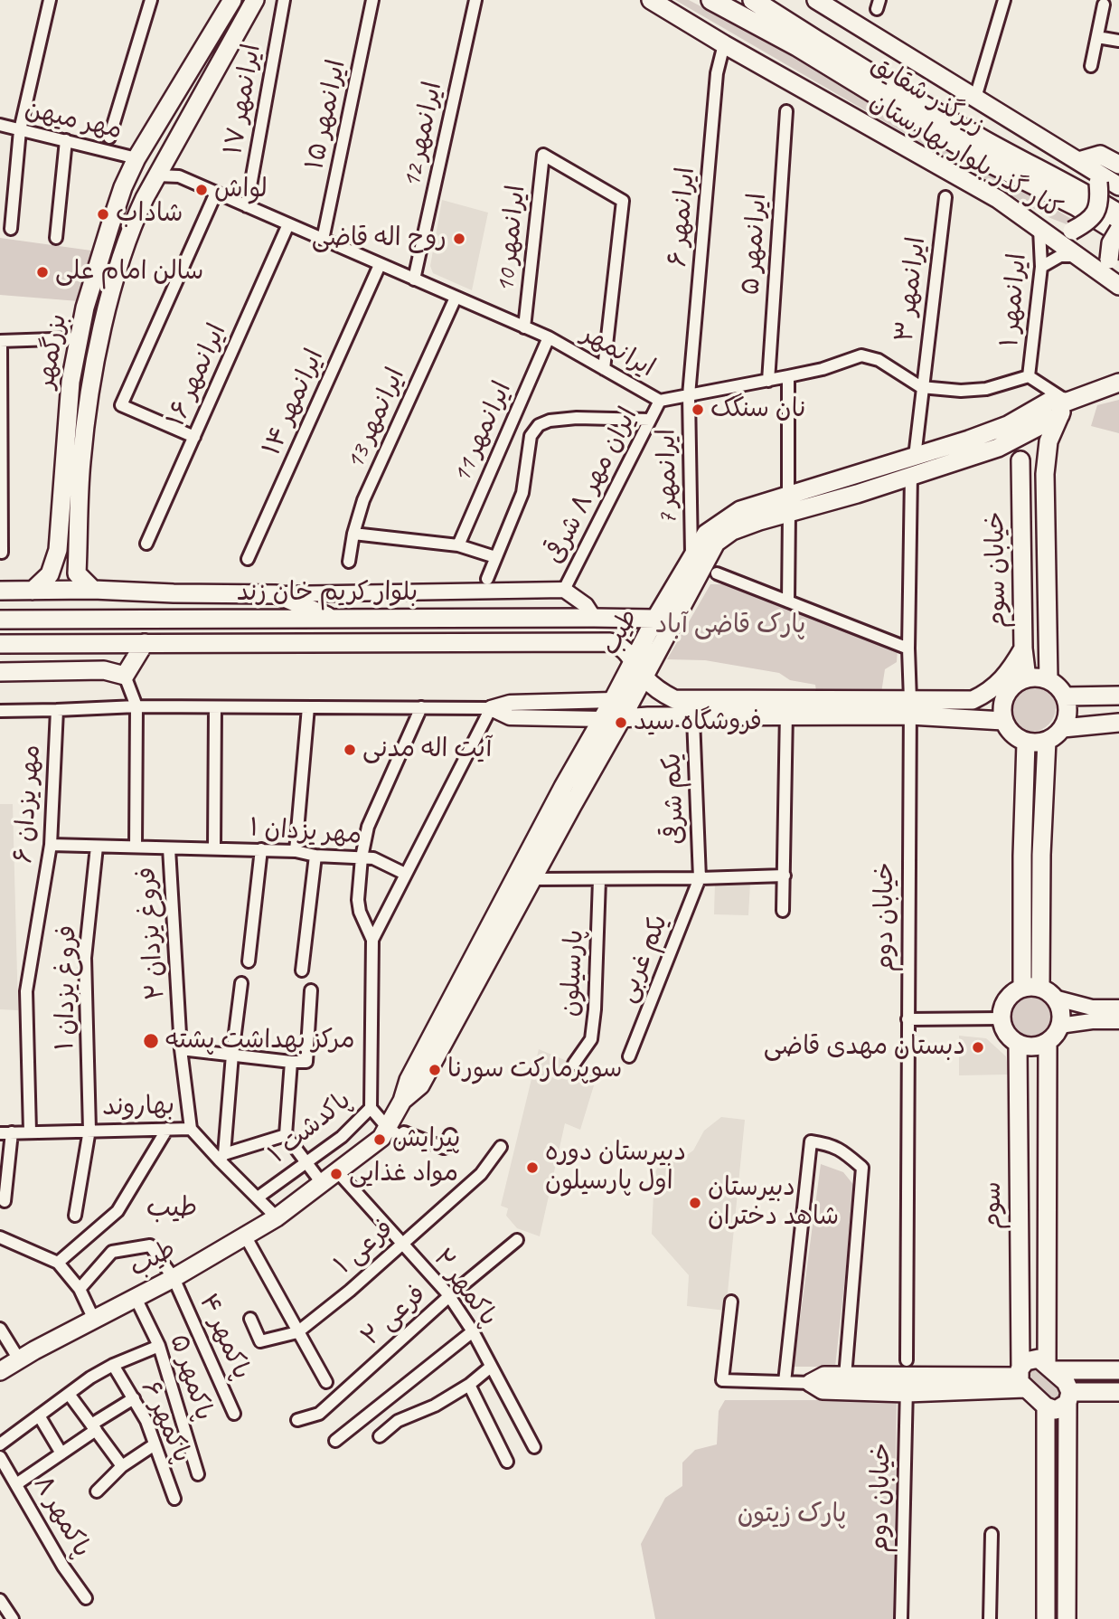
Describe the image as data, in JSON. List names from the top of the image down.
{
  "streets": {
    "main road": [
      "زیرگذر شقایق",
      "کنار گذر بلوار بهارستان",
      "بزرگمهر",
      "خیابان سوم",
      "بلوار کریم خان زند",
      "طیب",
      "سوم"
    ],
    "street": [
      "ایرانمهر ۱۷",
      "ایرانمهر ۱۵",
      "مهر میهن",
      "ایرانمهر 12",
      "ایرانمهر ۶",
      "ایرانمهر 10",
      "ایرانمهر ۵",
      "ایرانمهر ۳",
      "ایرانمهر ۱",
      "ایرانمهر",
      "ایرانمهر ۱۶",
      "ایرانمهر ۱۴",
      "ایرانمهر 13",
      "ایرانمهر 11",
      "ایرانمهر 7",
      "ایران مهر ٨ شرقی",
      "یکم شرقی",
      "مهر یزدان ۶",
      "مهر یزدان ۱",
      "خیابان دوم",
      "فروغ یزدان ۲",
      "یکم غربی",
      "پارسیلون",
      "فروغ یزدان ۱",
      "بهاروند",
      "پاکدشت ۱",
      "فرعی ۱",
      "پاکمهر ۲",
      "فرعی ۲",
      "پاکمهر ۴",
      "پاکمهر ۵",
      "پاکمهر ۶",
      "پاکمهر ۸"
    ]
  },
  "crossings": [
    ["ایرانمهر ۱۷", "ایرانمهر"],
    ["ایرانمهر ۱۵", "ایرانمهر"],
    ["مهر میهن", "بزرگمهر"],
    ["ایرانمهر 12", "ایرانمهر"],
    ["کنار گذر بلوار بهارستان", "ایرانمهر ۶"],
    ["کنار گذر بلوار بهارستان", "ایرانمهر ۱"],
    ["ایرانمهر ۶", "ایرانمهر"],
    ["ایرانمهر ۶", "ایرانمهر 7"],
    ["ایرانمهر 10", "ایرانمهر"],
    ["ایرانمهر ۵", "ایرانمهر"],
    ["ایرانمهر ۳", "ایرانمهر"],
    ["ایرانمهر ۳", "طیب"],
    ["ایرانمهر ۱", "ایرانمهر"],
    ["بزرگمهر", "ایرانمهر"],
    ["ایرانمهر", "ایرانمهر ۱۶"],
    ["ایرانمهر", "ایرانمهر ۱۴"],
    ["ایرانمهر", "ایرانمهر 13"],
    ["ایرانمهر", "ایرانمهر 11"],
    ["ایرانمهر", "ایرانمهر 7"],
    ["ایرانمهر", "ایران مهر ٨ شرقی"],
    ["ایرانمهر 7", "طیب"],
    ["خیابان سوم", "طیب"],
    ["بلوار کریم خان زند", "طیب"],
    ["طیب", "خیابان دوم"],
    ["طیب", "بهاروند"],
    ["طیب", "پاکمهر ۲"],
    ["طیب", "پاکمهر ۴"],
    ["طیب", "پاکمهر ۵"],
    ["یکم شرقی", "یکم غربی"],
    ["مهر یزدان ۶", "مهر یزدان ۱"],
    ["مهر یزدان ۶", "بهاروند"],
    ["مهر یزدان ۶", "پاکدشت ۱"],
    ["مهر یزدان ۱", "فروغ یزدان ۲"],
    ["مهر یزدان ۱", "فروغ یزدان ۱"],
    ["مهر یزدان ۱", "پاکدشت ۱"],
    ["فروغ یزدان ۲", "بهاروند"],
    ["فروغ یزدان ۱", "بهاروند"],
    ["بهاروند", "پاکدشت ۱"],
    ["فرعی ۱", "پاکمهر ۲"],
    ["پاکمهر ۲", "فرعی ۲"]
  ],
  "districts": ["طیب"],
  "parks": ["پارک قاضی آباد", "پارک زیتون"],
  "places": [
    "لواش",
    "شاداب",
    "روح اله قاضی",
    "سالن امام علی",
    "نان سنگک",
    "فروشگاه سید",
    "آیت اله مدنی",
    "مرکز بهداشت پشته",
    "دبستان مهدی قاضی",
    "سوپرمارکت سورنا",
    "پیرایش",
    "دبیرستان دوره اول پارسیلون",
    "مواد غذایی",
    "دبیرستان شاهد دختران"
  ]
}
